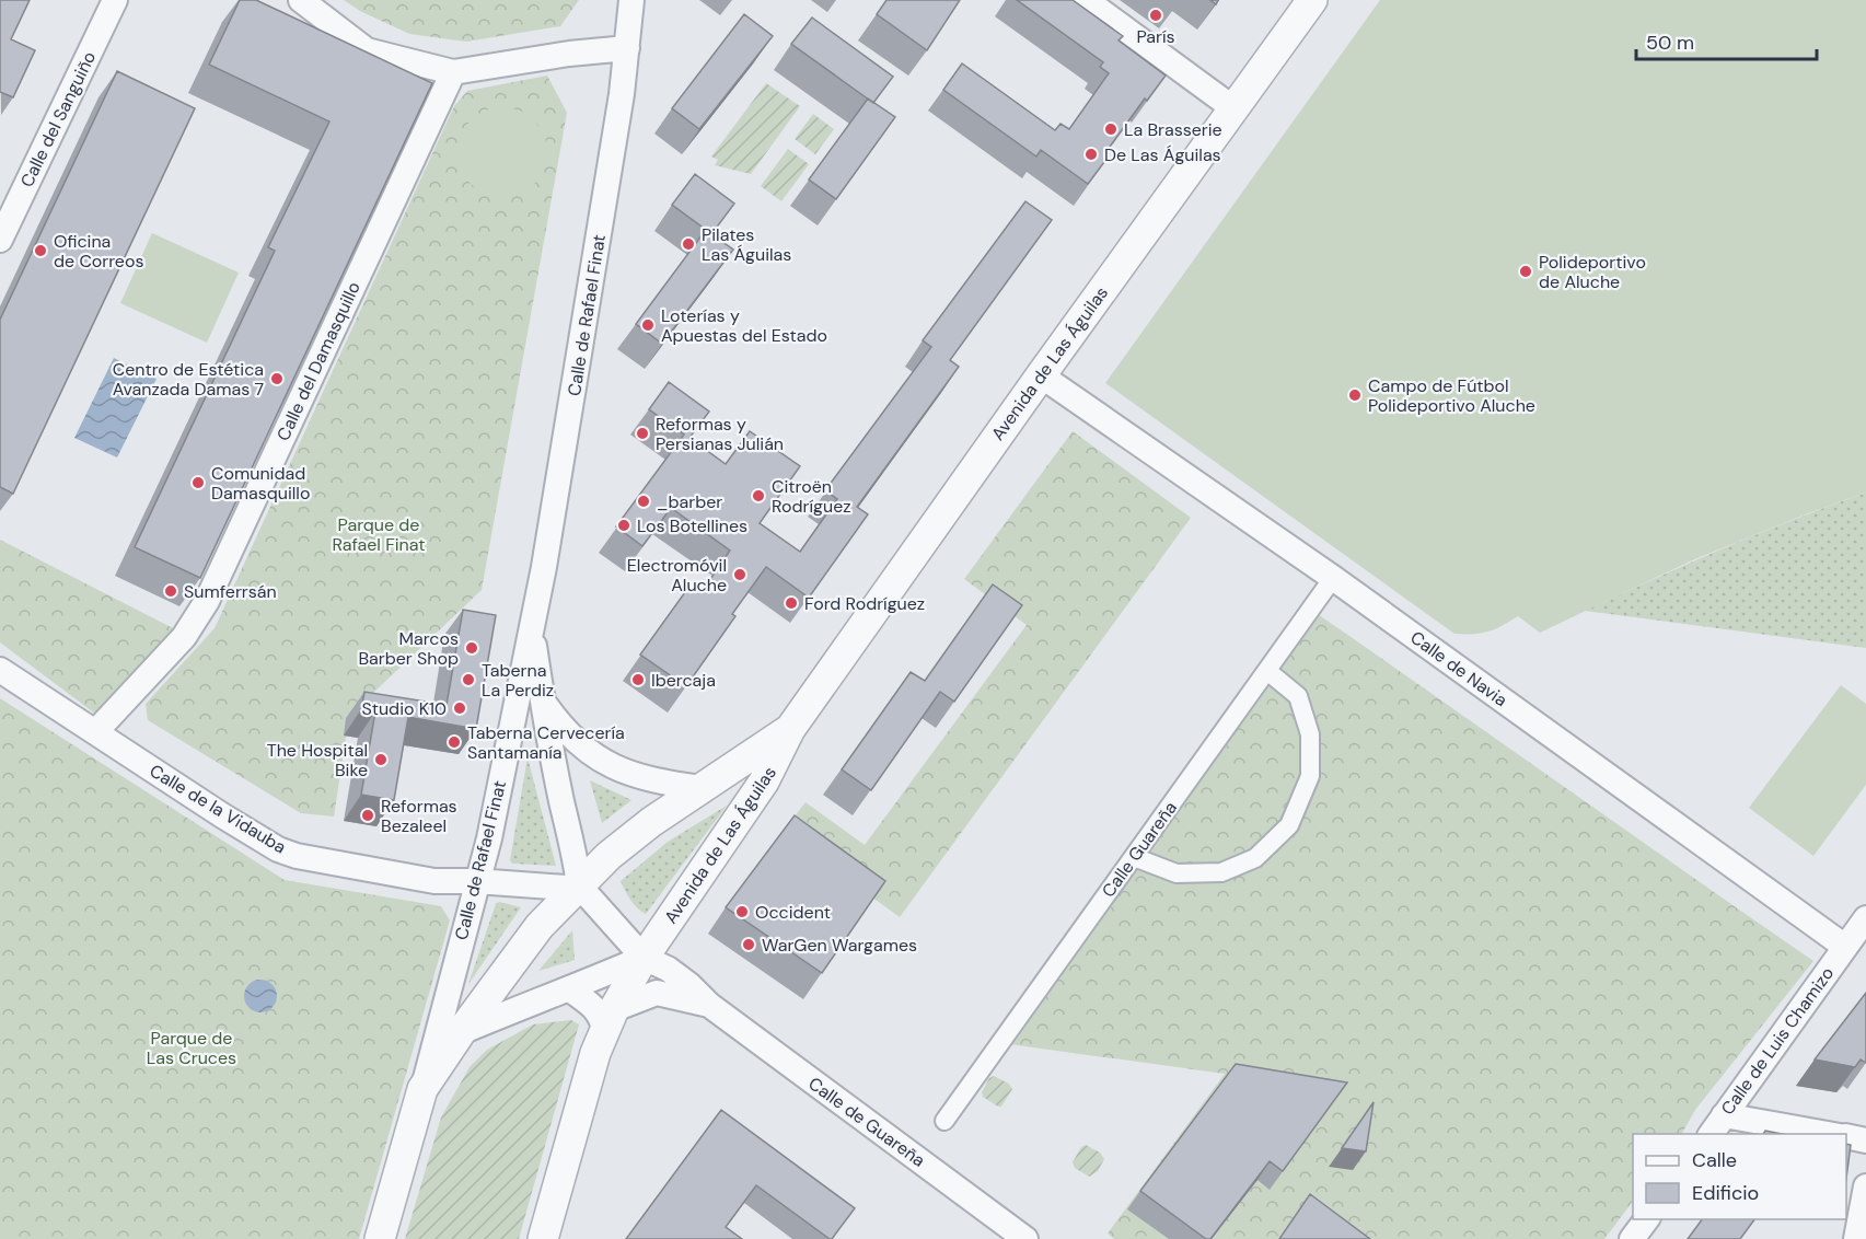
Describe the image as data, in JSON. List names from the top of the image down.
{
  "streets": {
    "street": [
      "Calle del Sanguiño",
      "Calle de Rafael Finat",
      "Calle del Damasquillo",
      "Avenida de Las Águilas",
      "Calle de Navia",
      "Calle de la Vidauba",
      "Calle Guareña",
      "Calle de Luis Chamizo",
      "Calle de Guareña"
    ]
  },
  "crossings": [
    ["Calle de Rafael Finat", "Avenida de Las Águilas"],
    ["Calle de Rafael Finat", "Calle de la Vidauba"],
    ["Calle del Damasquillo", "Calle de la Vidauba"],
    ["Avenida de Las Águilas", "Calle de Navia"],
    ["Avenida de Las Águilas", "Calle de la Vidauba"],
    ["Avenida de Las Águilas", "Calle de Guareña"],
    ["Calle de Navia", "Calle Guareña"],
    ["Calle de Navia", "Calle de Luis Chamizo"]
  ],
  "parks": ["Parque de Rafael Finat", "Parque de Las Cruces"],
  "places": [
    "París",
    "La Brasserie",
    "De Las Águilas",
    "Pilates Las Águilas",
    "Oficina de Correos",
    "Polideportivo de Aluche",
    "Loterías y Apuestas del Estado",
    "Centro de Estética Avanzada Damas 7",
    "Campo de Fútbol Polideportivo Aluche",
    "Reformas y Persianas Julián",
    "Comunidad Damasquillo",
    "Citroën Rodríguez",
    "_barber",
    "Los Botellines",
    "Electromóvil Aluche",
    "Sumferrsán",
    "Ford Rodríguez",
    "Marcos Barber Shop",
    "Taberna La Perdiz",
    "Ibercaja",
    "Studio K10",
    "Taberna Cervecería Santamanía",
    "The Hospital Bike",
    "Reformas Bezaleel",
    "Occident",
    "WarGen Wargames"
  ],
  "legend": ["Calle", "Edificio"],
  "scale_bar": "50 m"
}
